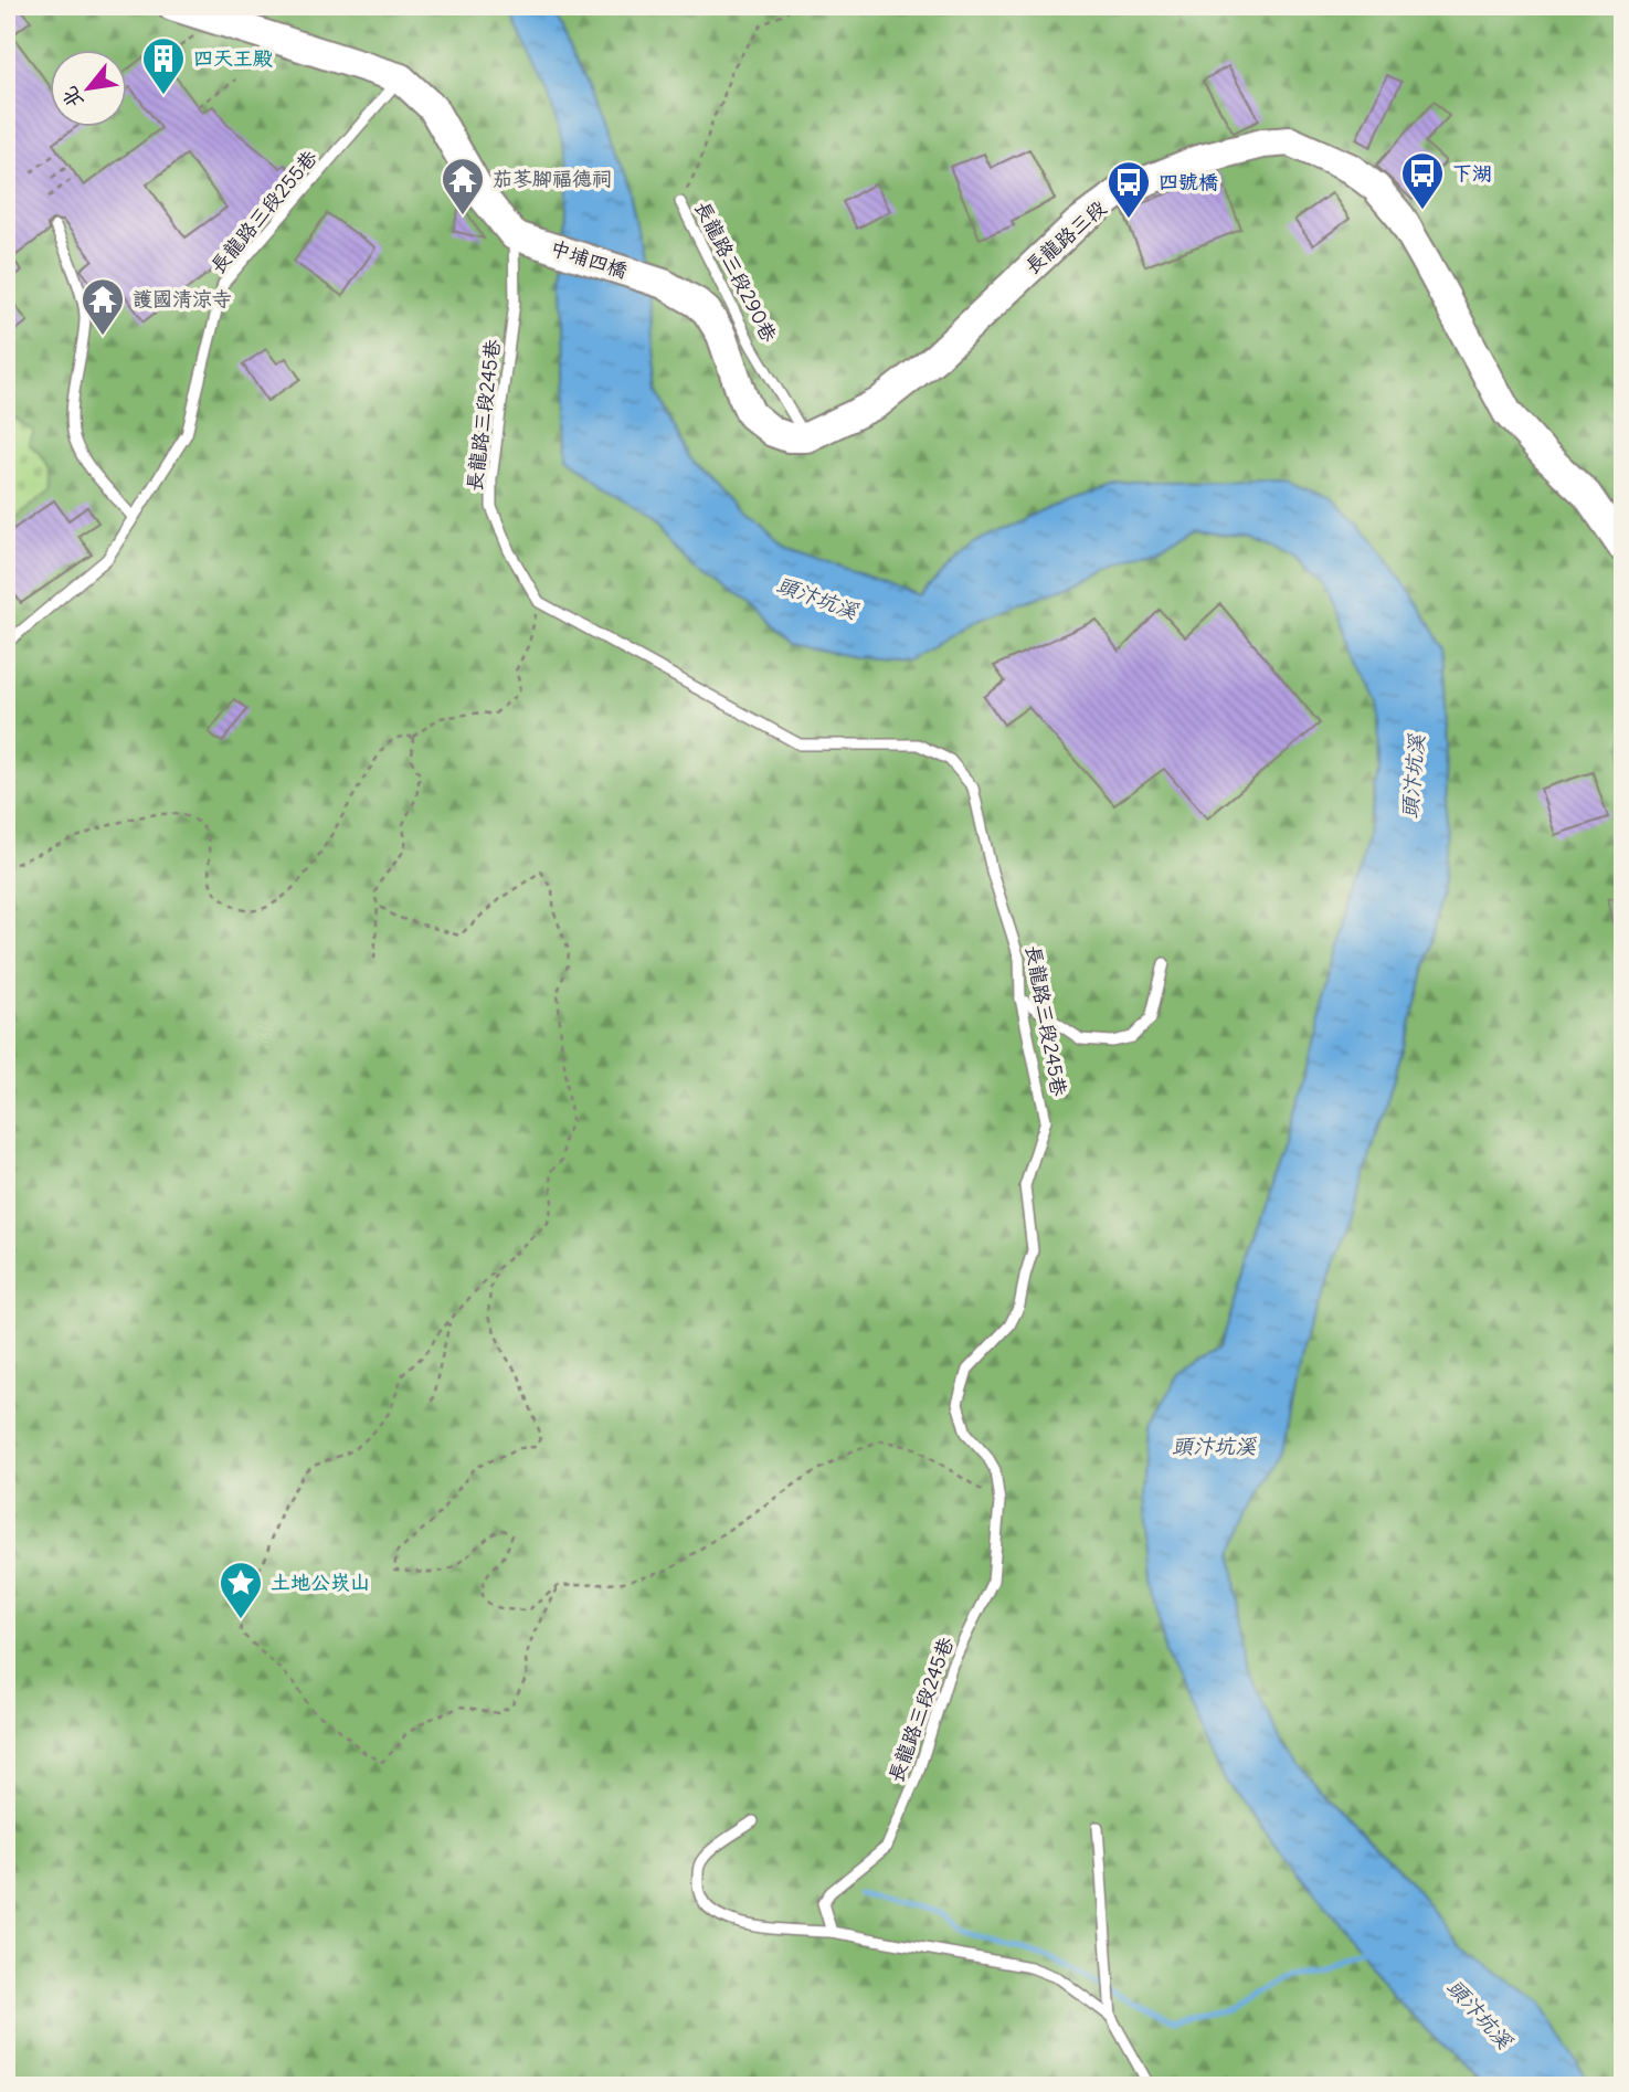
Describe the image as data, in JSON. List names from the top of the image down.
{
  "streets": {
    "main road": ["長龍路三段", "中埔四橋"],
    "lane": ["長龍路三段255巷", "長龍路三段290巷", "長龍路三段245巷"]
  },
  "crossings": [
    ["長龍路三段", "中埔四橋"],
    ["長龍路三段", "長龍路三段290巷"],
    ["中埔四橋", "長龍路三段290巷"],
    ["中埔四橋", "長龍路三段245巷"]
  ],
  "water": ["頭汴坑溪"],
  "places": {
    "building": ["四天王殿"],
    "bus stop": ["下湖", "四號橋"],
    "temple": ["茄苳腳福德祠", "護國清涼寺"],
    "place": ["土地公崁山"]
  },
  "north": "bottom left"
}
